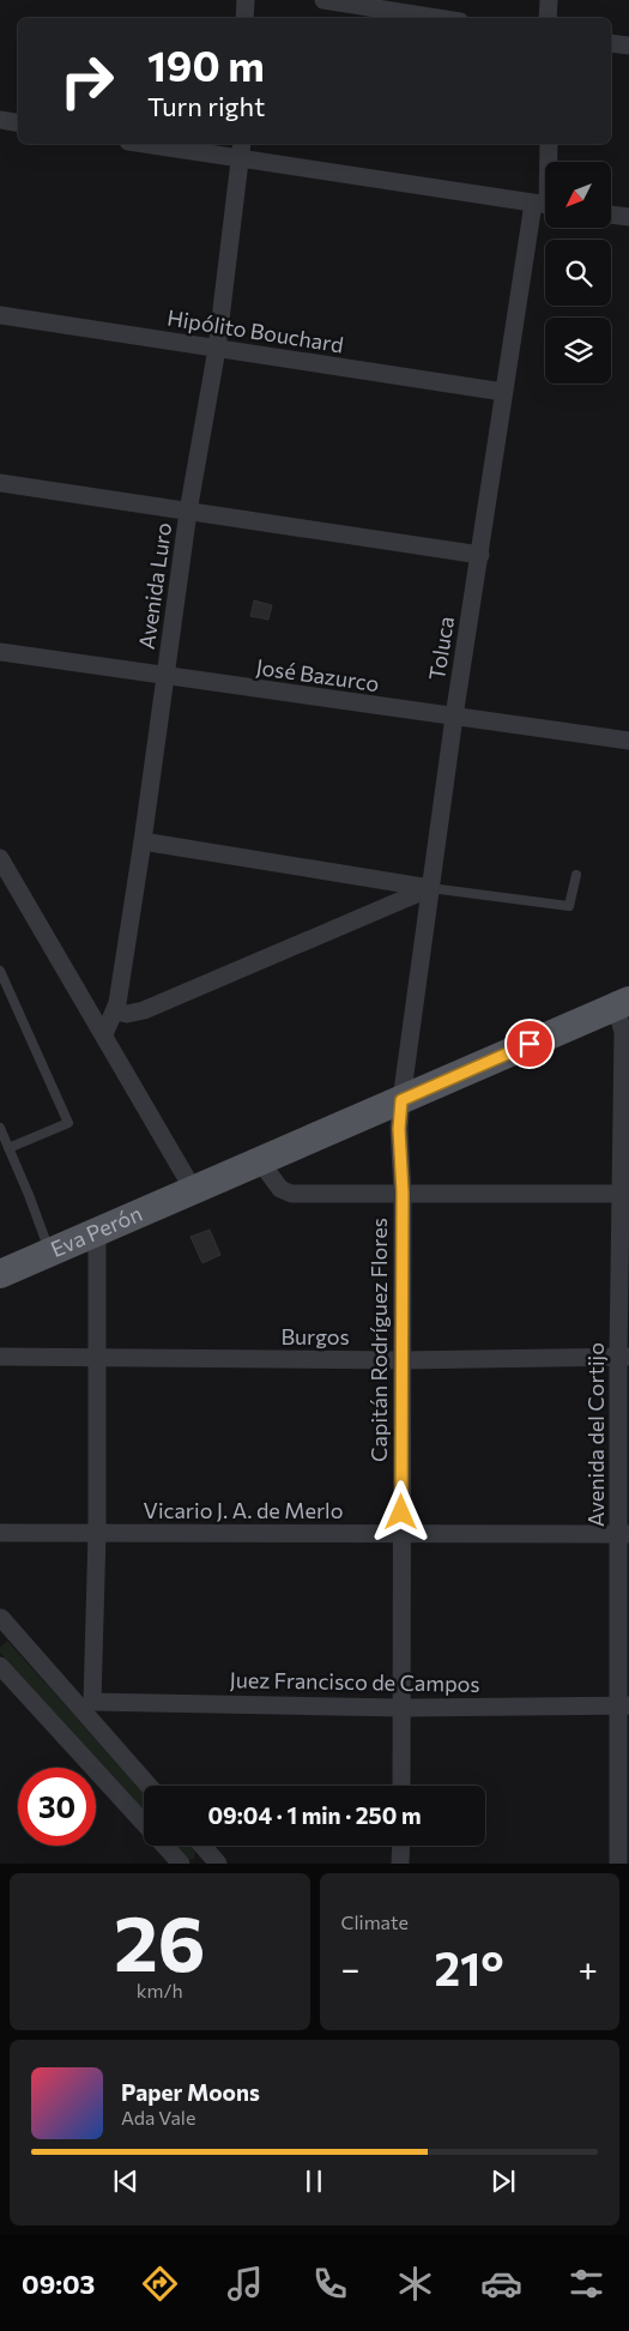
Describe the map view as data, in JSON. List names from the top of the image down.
{
  "streets": {
    "main road": ["Eva Perón"],
    "street": [
      "Hipólito Bouchard",
      "Avenida Luro",
      "Toluca",
      "José Bazurco",
      "Burgos",
      "Capitán Rodríguez Flores",
      "Avenida del Cortijo",
      "Vicario J. A. de Merlo",
      "Juez Francisco de Campos"
    ]
  },
  "crossings": [
    ["Hipólito Bouchard", "Avenida Luro"],
    ["Hipólito Bouchard", "Toluca"],
    ["Avenida Luro", "José Bazurco"],
    ["Toluca", "José Bazurco"],
    ["Toluca", "Eva Perón"],
    ["Toluca", "Capitán Rodríguez Flores"],
    ["Eva Perón", "Capitán Rodríguez Flores"],
    ["Eva Perón", "Avenida del Cortijo"],
    ["Burgos", "Capitán Rodríguez Flores"],
    ["Burgos", "Avenida del Cortijo"],
    ["Capitán Rodríguez Flores", "Vicario J. A. de Merlo"],
    ["Capitán Rodríguez Flores", "Juez Francisco de Campos"],
    ["Avenida del Cortijo", "Vicario J. A. de Merlo"],
    ["Avenida del Cortijo", "Juez Francisco de Campos"]
  ],
  "north": "bottom left",
  "page": {
    "turn": ["190 m", "Turn right"],
    "limit": "30",
    "trip": "09:04 · 1 min · 250 m",
    "tile": [
      ["26", "km/h"],
      "Climate"
    ],
    "heat": ["−", "21°", "+"],
    "song": ["Paper Moons", "Ada Vale"],
    "tabs": "09:03"
  }
}
